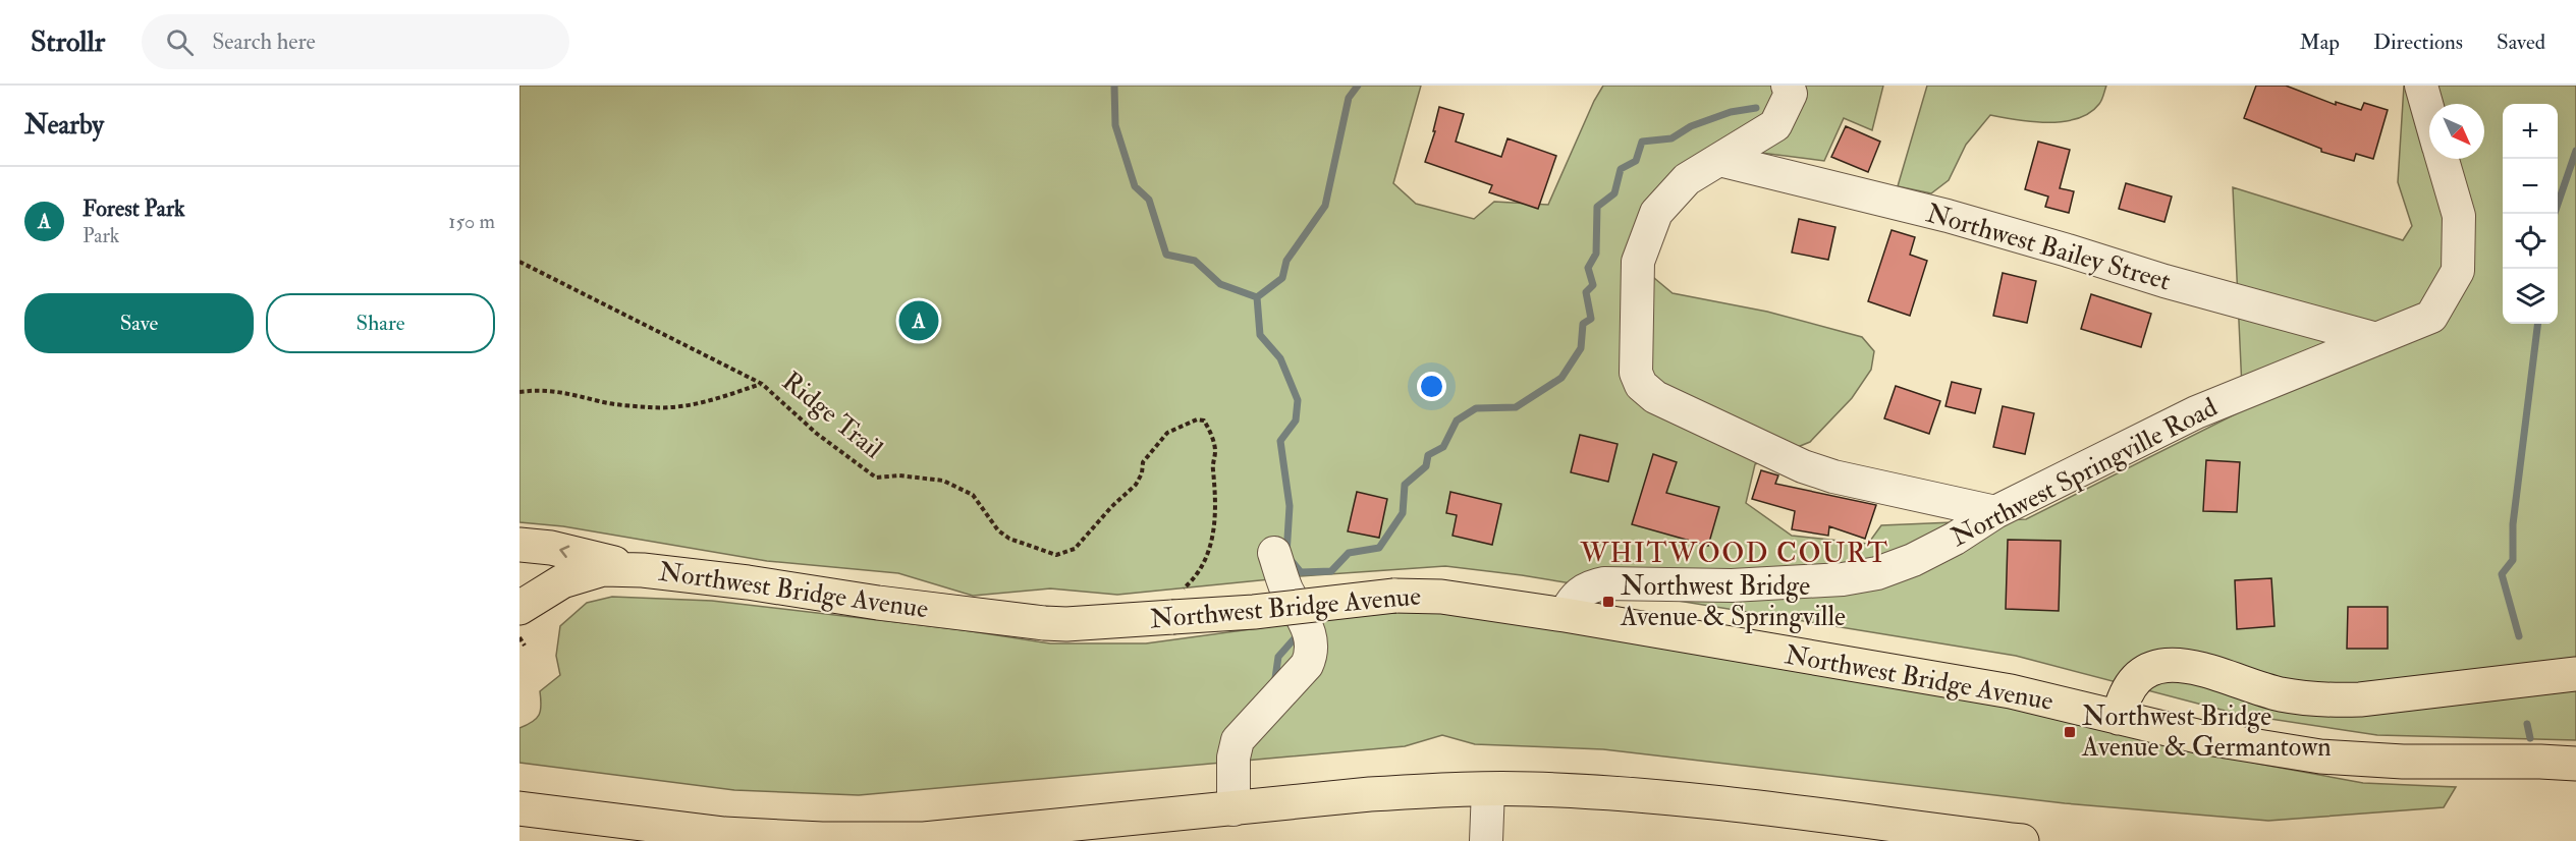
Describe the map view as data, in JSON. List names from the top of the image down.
{
  "streets": {
    "main road": ["Northwest Bridge Avenue"],
    "street": ["Northwest Bailey Street", "Northwest Springville Road"],
    "path": ["Ridge Trail"]
  },
  "crossings": [
    ["Northwest Bailey Street", "Northwest Springville Road"],
    ["Ridge Trail", "Northwest Bridge Avenue"],
    ["Northwest Springville Road", "Northwest Bridge Avenue"]
  ],
  "districts": ["WHITWOOD COURT"],
  "places": {
    "transit": ["Northwest Bridge Avenue & Springville", "Northwest Bridge Avenue & Germantown"]
  },
  "north": "bottom right",
  "page": {
    "header": "Strollr",
    "search": "Search here",
    "nav": ["Map", "Directions", "Saved"],
    "heading": "Nearby",
    "map_buttons": ["+", "−"],
    "list": [
      {
        "mark": "A",
        "name": "Forest Park",
        "note": "Park",
        "value": "150 m"
      }
    ],
    "buttons": ["Save", "Share"],
    "pins": "A"
  }
}
